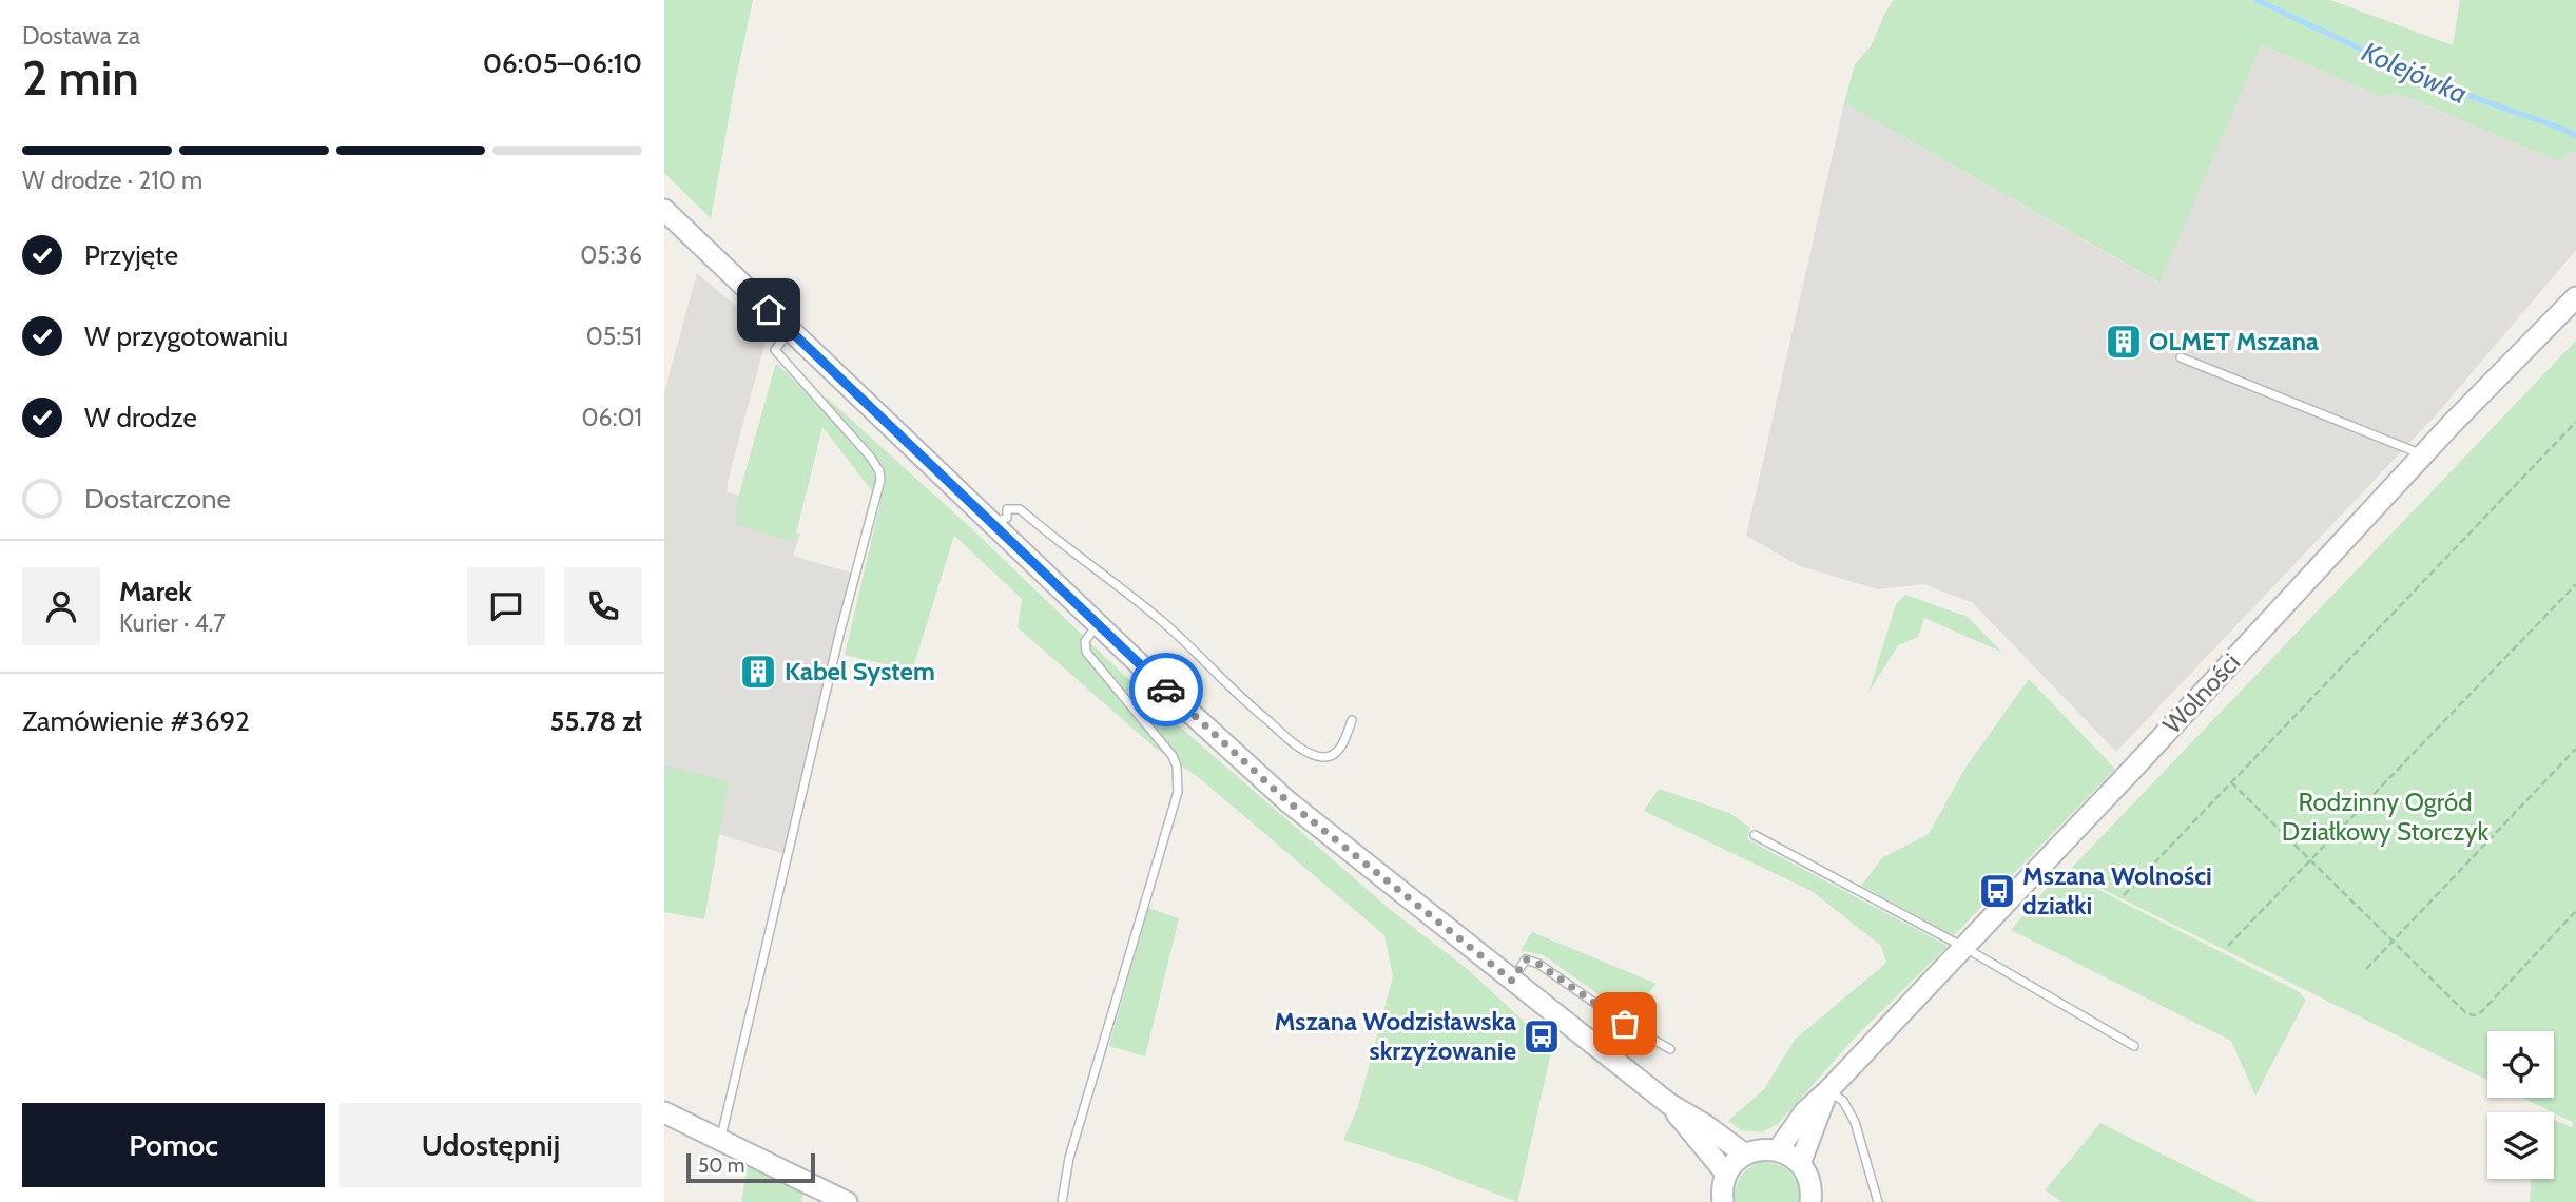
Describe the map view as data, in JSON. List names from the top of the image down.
{
  "streets": {
    "main road": ["Wolności"]
  },
  "water": ["Kolejówka"],
  "parks": ["Rodzinny Ogród Działkowy Storczyk"],
  "places": {
    "building": ["OLMET Mszana", "Kabel System"],
    "bus stop": ["Mszana Wolności działki", "Mszana Wodzisławska skrzyżowanie"]
  },
  "scale_bar": "50 m",
  "page": {
    "heading": ["2 min", "Dostawa za", "06:05–06:10"],
    "panel": [
      "Marek",
      "Kurier · 4.7",
      "Zamówienie #3692",
      "55.78 zł"
    ],
    "bar": "W drodze · 210 m",
    "list": [
      ["Przyjęte", "05:36"],
      ["W przygotowaniu", "05:51"],
      ["W drodze", "06:01"],
      "Dostarczone"
    ],
    "buttons": ["Pomoc", "Udostępnij"],
    "scale": "50 m"
  }
}
